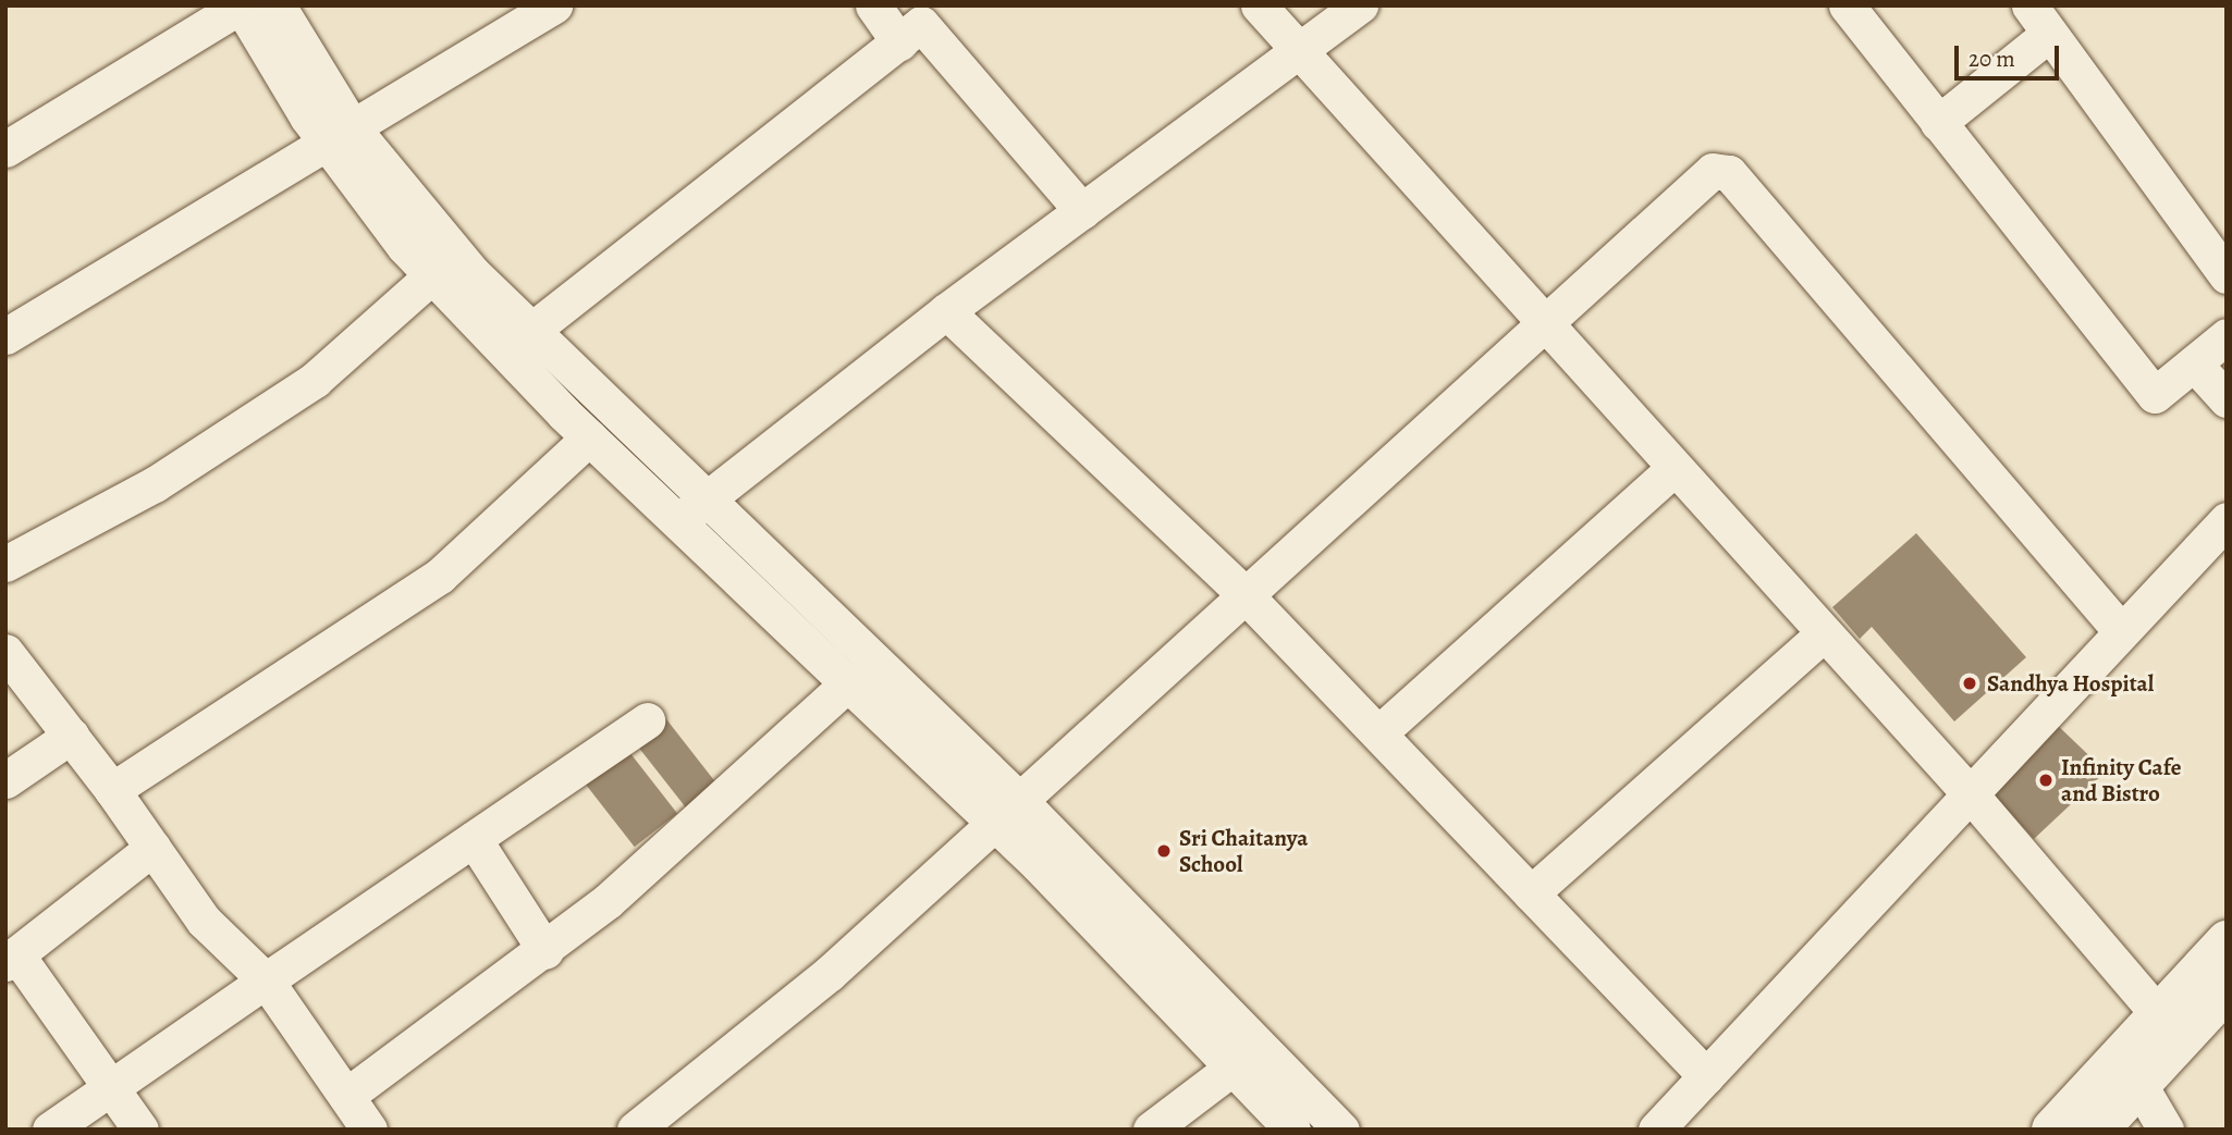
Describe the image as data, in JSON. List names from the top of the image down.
{
  "places": ["Sandhya Hospital", "Infinity Cafe and Bistro", "Sri Chaitanya School"],
  "scale_bar": "20 m"
}
